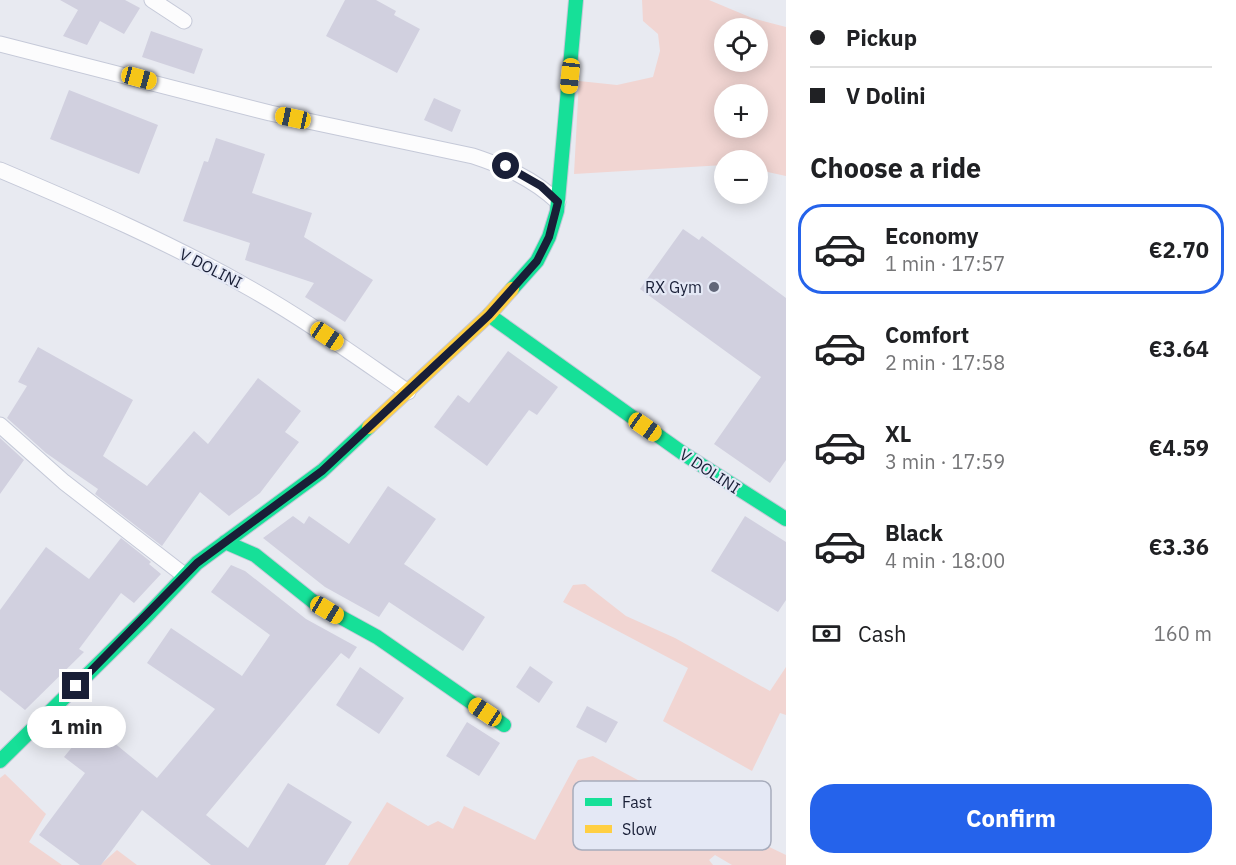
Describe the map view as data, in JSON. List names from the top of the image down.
{
  "streets": {
    "street": ["V DOLINI"]
  },
  "places": ["RX Gym"],
  "legend": ["Fast", "Slow"],
  "page": {
    "banner": ["Pickup", "V Dolini"],
    "map_buttons": ["+", "−"],
    "heading": "Choose a ride",
    "list": [
      {
        "name": "Economy",
        "note": "1 min · 17:57",
        "value": "€2.70"
      },
      {
        "name": "Comfort",
        "note": "2 min · 17:58",
        "value": "€3.64"
      },
      {
        "name": "XL",
        "note": "3 min · 17:59",
        "value": "€4.59"
      },
      {
        "name": "Black",
        "note": "4 min · 18:00",
        "value": "€3.36"
      }
    ],
    "pay": ["Cash", "160 m"],
    "bubble": "1 min",
    "buttons": "Confirm"
  }
}
